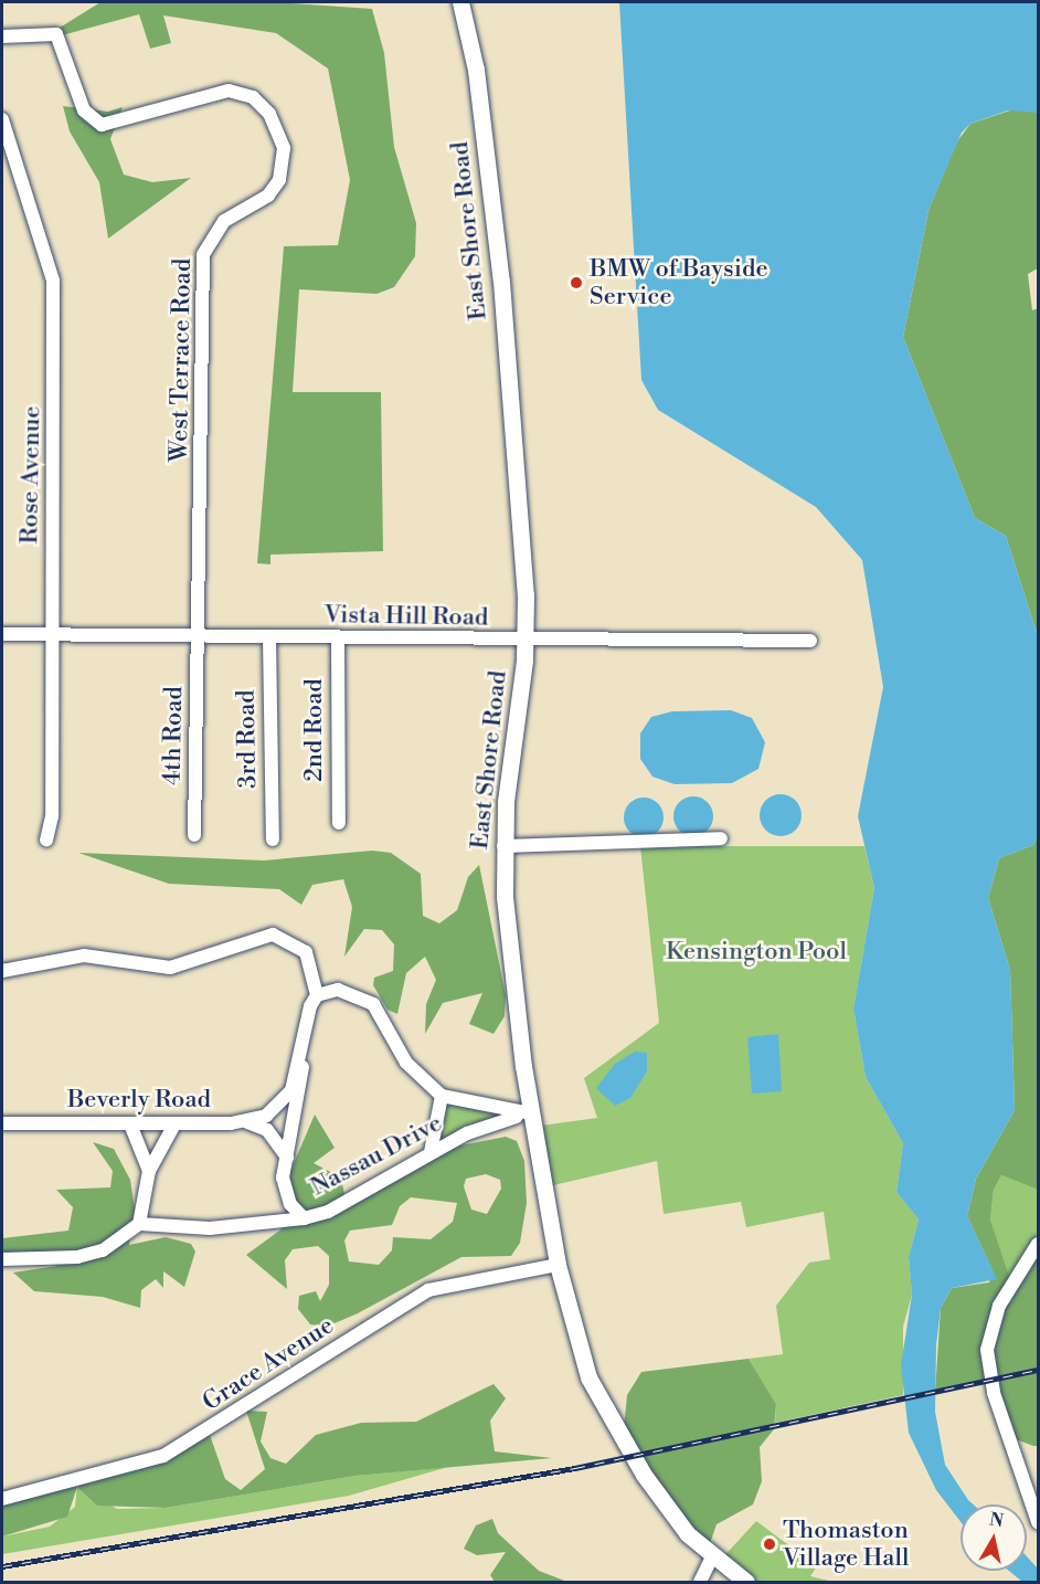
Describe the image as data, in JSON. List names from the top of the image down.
{
  "streets": {
    "main road": ["East Shore Road"],
    "street": [
      "West Terrace Road",
      "Rose Avenue",
      "Vista Hill Road",
      "2nd Road",
      "4th Road",
      "3rd Road",
      "Beverly Road",
      "Nassau Drive",
      "Grace Avenue"
    ]
  },
  "crossings": [
    ["East Shore Road", "Vista Hill Road"],
    ["East Shore Road", "Nassau Drive"],
    ["East Shore Road", "Grace Avenue"],
    ["West Terrace Road", "Vista Hill Road"],
    ["West Terrace Road", "4th Road"],
    ["Rose Avenue", "Vista Hill Road"],
    ["Vista Hill Road", "2nd Road"],
    ["Vista Hill Road", "4th Road"],
    ["Vista Hill Road", "3rd Road"]
  ],
  "parks": ["Kensington Pool"],
  "places": ["BMW of Bayside Service", "Thomaston Village Hall"],
  "north": "top"
}
